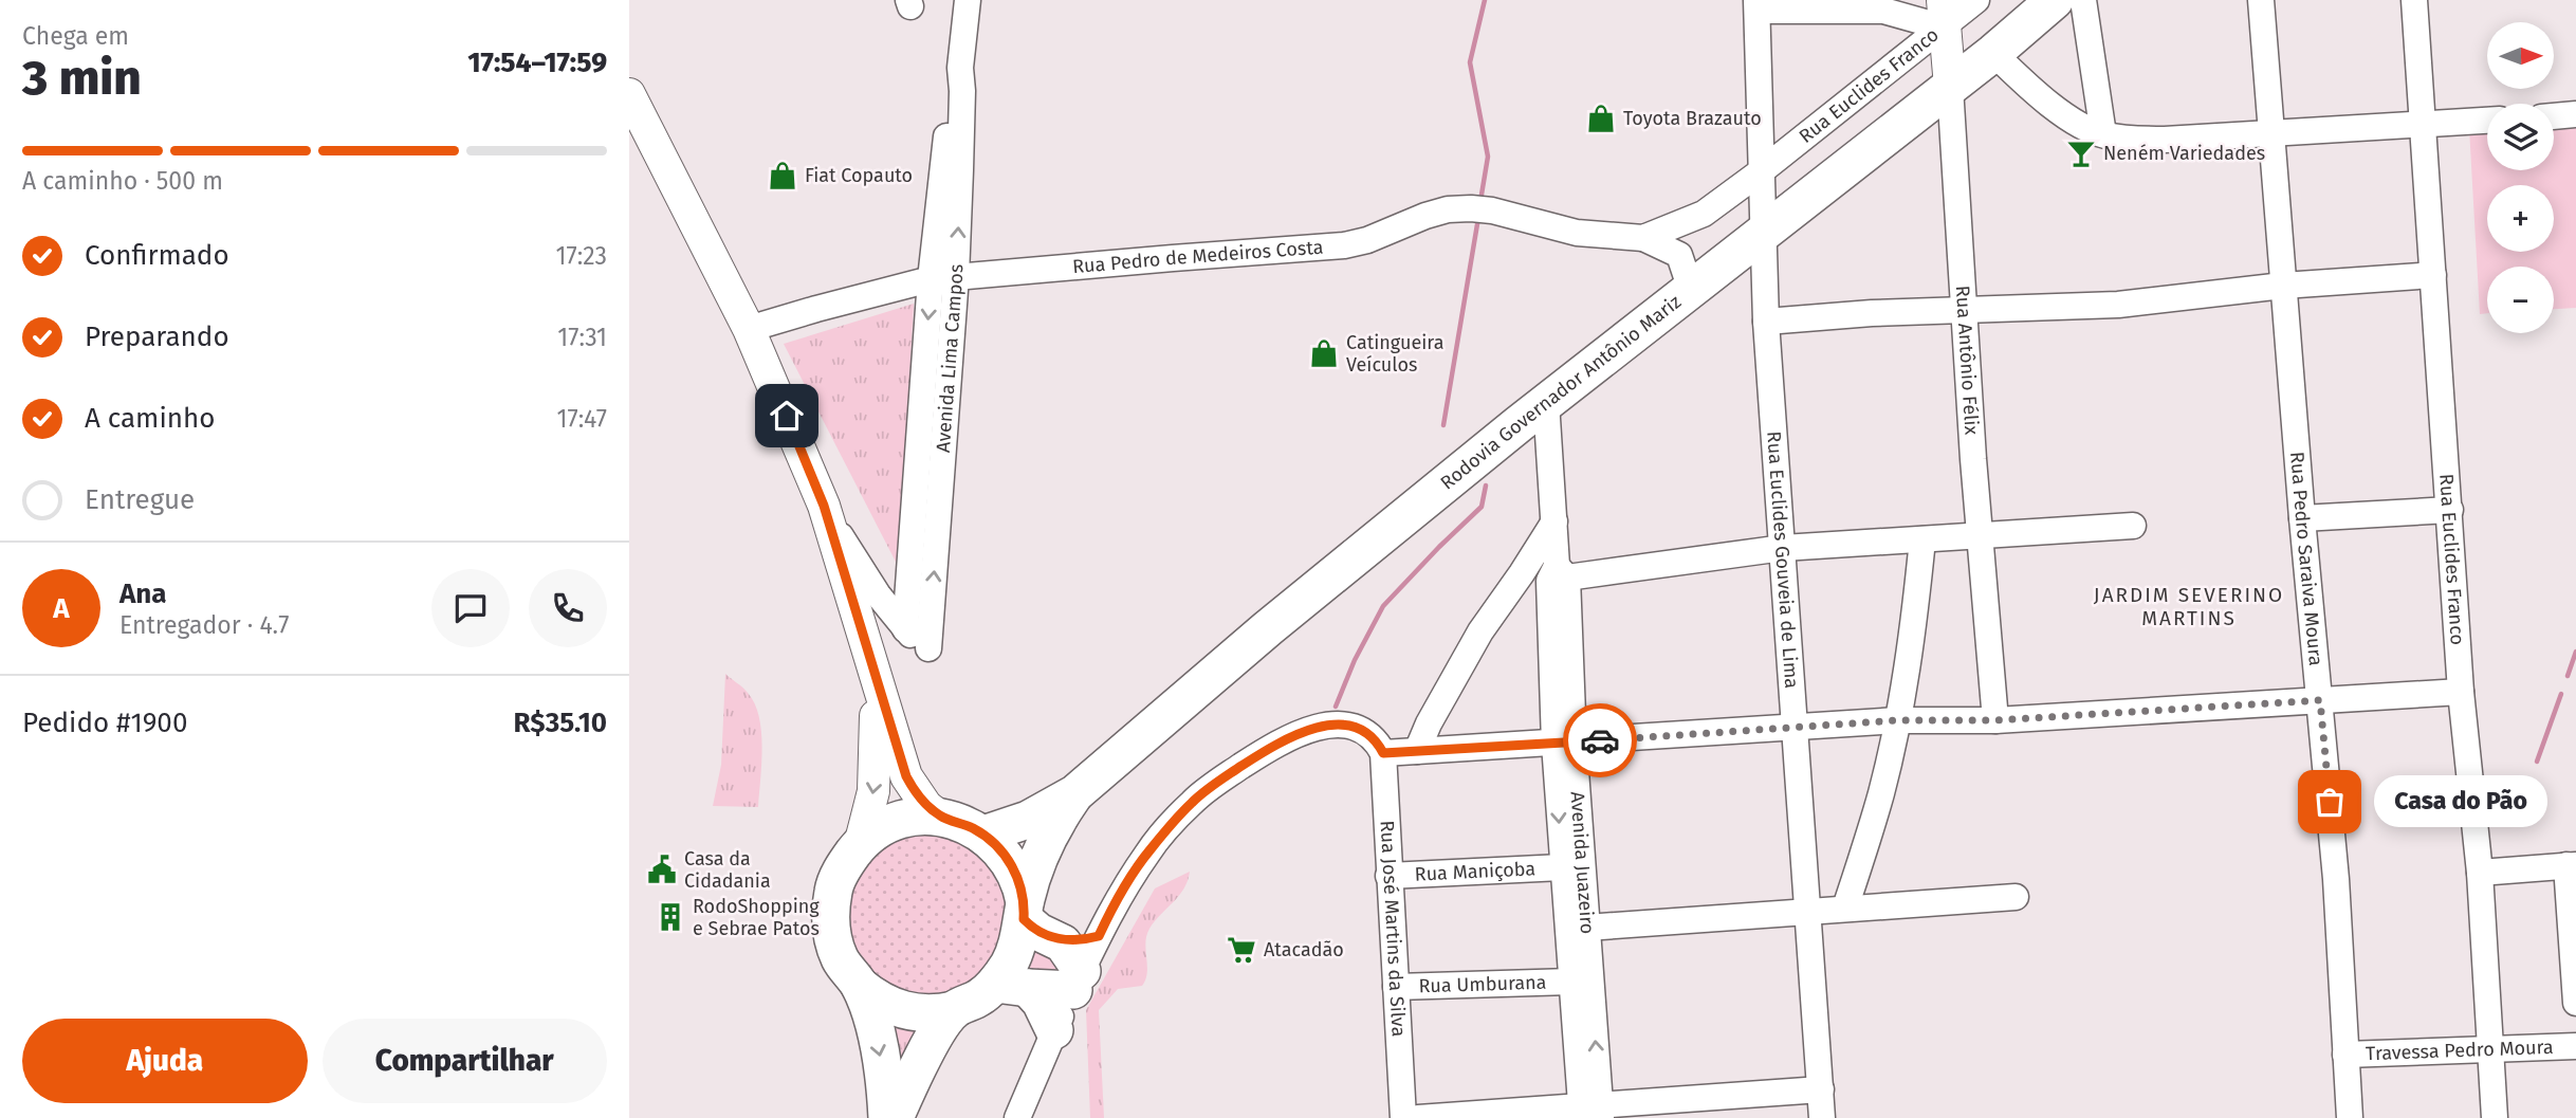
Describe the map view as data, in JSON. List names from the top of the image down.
{
  "streets": {
    "highway": ["Rodovia Governador Antônio Mariz"],
    "main road": ["Rua Antônio Félix"],
    "street": [
      "Rua Euclides Franco",
      "Rua Pedro de Medeiros Costa",
      "Avenida Lima Campos",
      "Rua Pedro Saraiva Moura",
      "Rua Euclides Gouveia de Lima",
      "Avenida Juazeiro",
      "Rua Maniçoba",
      "Rua José Martins da Silva",
      "Rua Umburana",
      "Travessa Pedro Moura"
    ]
  },
  "crossings": [
    ["Rua Euclides Franco", "Rua Pedro de Medeiros Costa"],
    ["Rua Euclides Franco", "Rua Antônio Félix"],
    ["Rua Euclides Franco", "Rua Euclides Gouveia de Lima"],
    ["Rua Euclides Franco", "Travessa Pedro Moura"],
    ["Rua Pedro de Medeiros Costa", "Avenida Lima Campos"],
    ["Rua Pedro de Medeiros Costa", "Rodovia Governador Antônio Mariz"],
    ["Rua Pedro de Medeiros Costa", "Rua Euclides Gouveia de Lima"],
    ["Rua Antônio Félix", "Rodovia Governador Antônio Mariz"],
    ["Rodovia Governador Antônio Mariz", "Rua Euclides Gouveia de Lima"],
    ["Rodovia Governador Antônio Mariz", "Avenida Juazeiro"],
    ["Rua Pedro Saraiva Moura", "Travessa Pedro Moura"],
    ["Avenida Juazeiro", "Rua Maniçoba"],
    ["Avenida Juazeiro", "Rua Umburana"],
    ["Rua Maniçoba", "Rua José Martins da Silva"],
    ["Rua José Martins da Silva", "Rua Umburana"]
  ],
  "districts": ["JARDIM SEVERINO MARTINS"],
  "places": {
    "shop": ["Toyota Brazauto", "Fiat Copauto", "Catingueira Veículos"],
    "bar": ["Neném Variedades"],
    "other": ["Casa do Pão"],
    "public building": ["Casa da Cidadania"],
    "building": ["RodoShopping e Sebrae Patos"],
    "supermarket": ["Atacadão"]
  },
  "north": "right",
  "page": {
    "heading": ["3 min", "Chega em", "17:54–17:59"],
    "panel": [
      "Ana",
      "Entregador · 4.7",
      "Pedido #1900",
      "R$35.10"
    ],
    "map_buttons": ["+", "−"],
    "bar": "A caminho · 500 m",
    "list": [
      ["Confirmado", "17:23"],
      ["Preparando", "17:31"],
      ["A caminho", "17:47"],
      "Entregue"
    ],
    "round": "A",
    "bubble": "Casa do Pão",
    "buttons": ["Ajuda", "Compartilhar"]
  }
}
